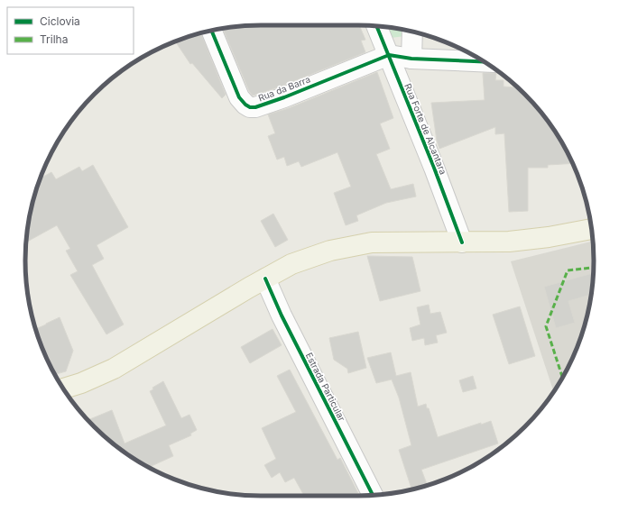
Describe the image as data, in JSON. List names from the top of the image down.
{
  "streets": {
    "street": ["Rua da Barra", "Rua Forte de Alcantara", "Estrada Particular"]
  },
  "crossings": [
    ["Rua da Barra", "Rua Forte de Alcantara"]
  ],
  "legend": ["Ciclovia", "Trilha"]
}
